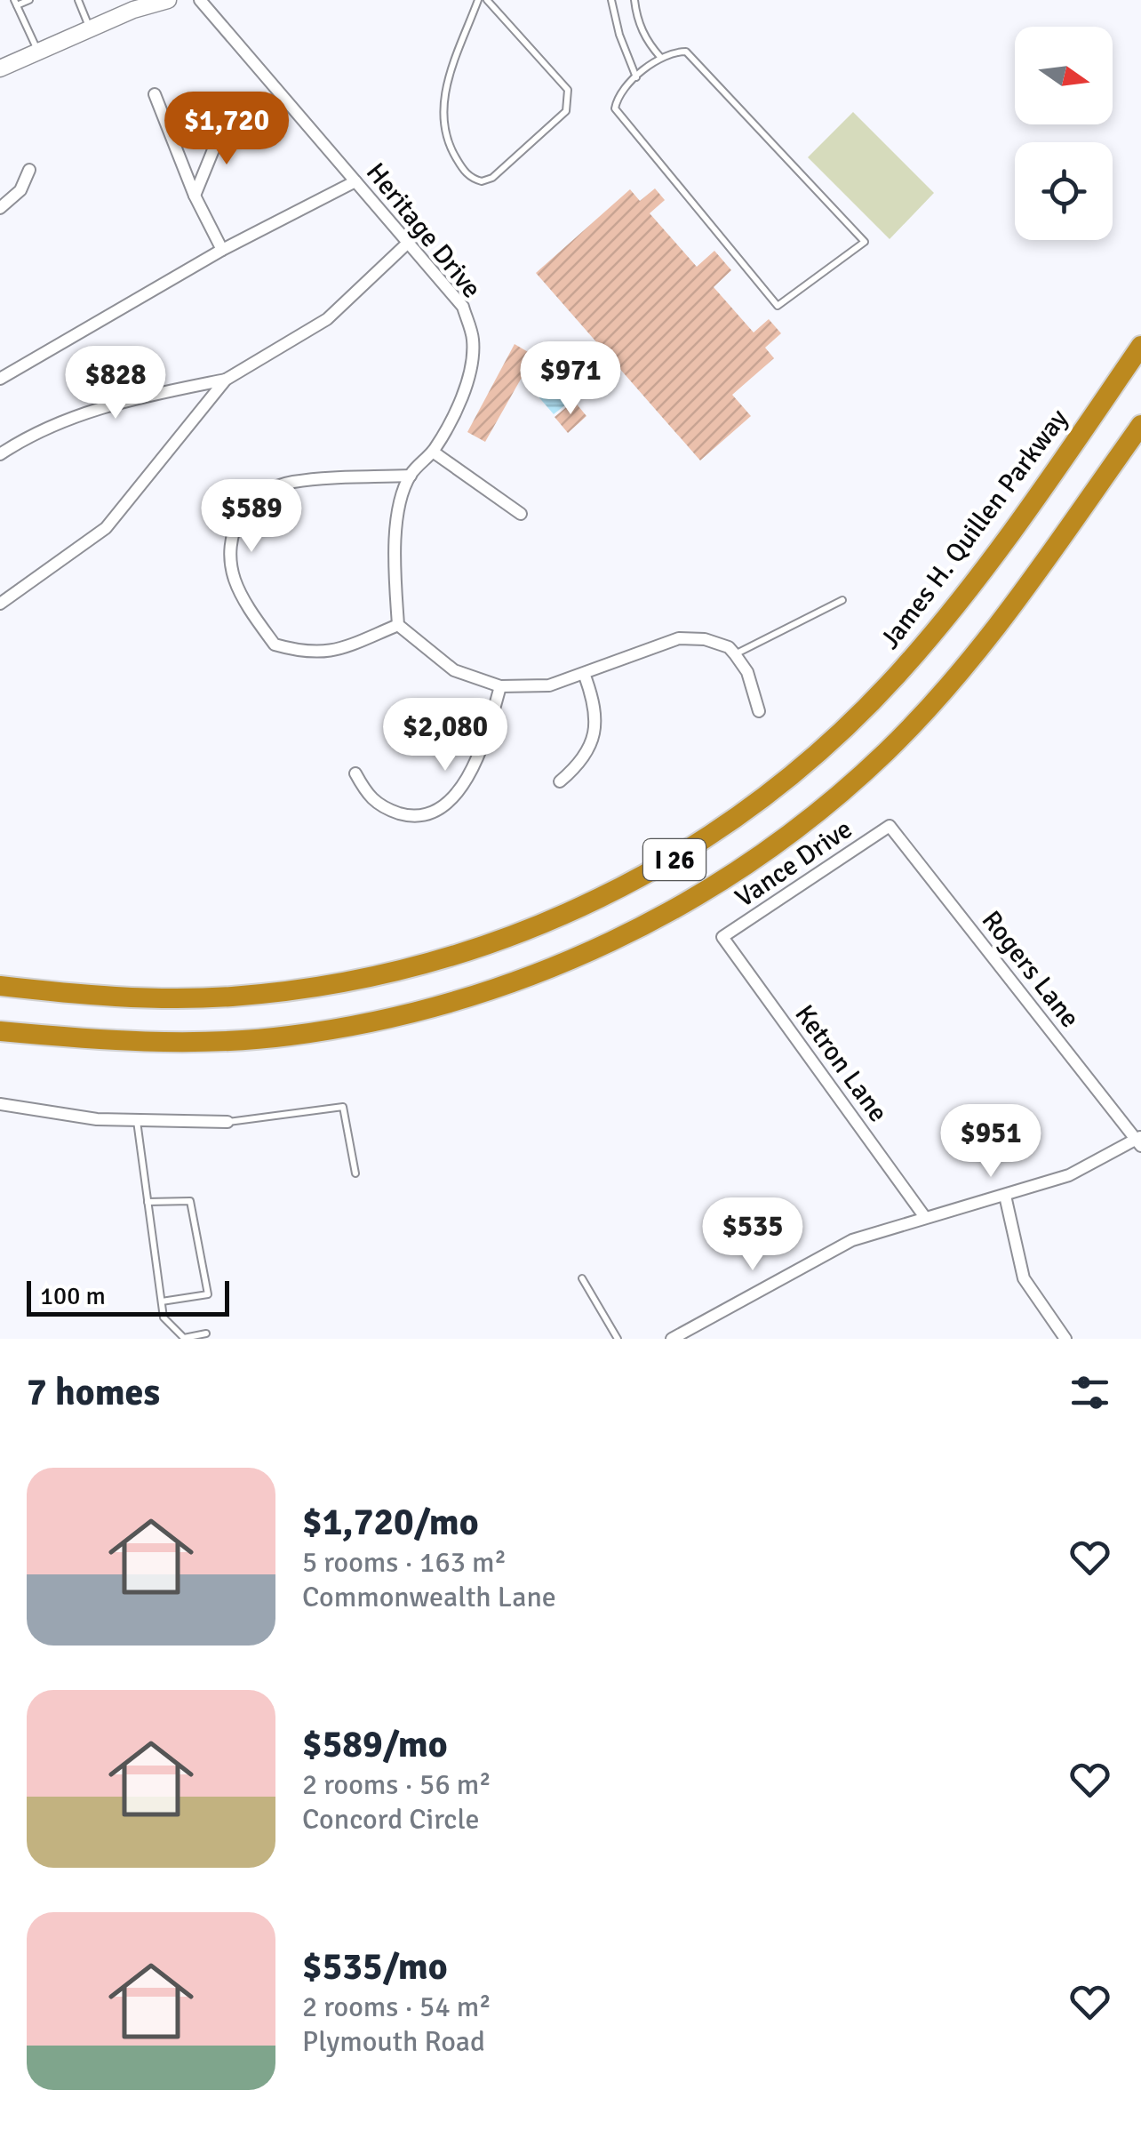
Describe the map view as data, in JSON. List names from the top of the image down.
{
  "streets": {
    "highway": ["James H. Quillen Parkway", "I 26"],
    "street": [
      "Heritage Drive",
      "Vance Drive",
      "Rogers Lane",
      "Ketron Lane"
    ]
  },
  "crossings": [
    ["Vance Drive", "Rogers Lane"],
    ["Vance Drive", "Ketron Lane"]
  ],
  "scale_bar": "100 m",
  "north": "right",
  "page": {
    "price": [
      "$1,720",
      "$971",
      "$828",
      "$589",
      "$2,080",
      "$951",
      "$535"
    ],
    "scale": "100 m",
    "heading": "7 homes",
    "list": [
      {
        "name": "$1,720/mo",
        "note": "5 rooms · 163 m² · Commonwealth Lane"
      },
      {
        "name": "$589/mo",
        "note": "2 rooms · 56 m² · Concord Circle"
      },
      {
        "name": "$535/mo",
        "note": "2 rooms · 54 m² · Plymouth Road"
      }
    ]
  }
}
